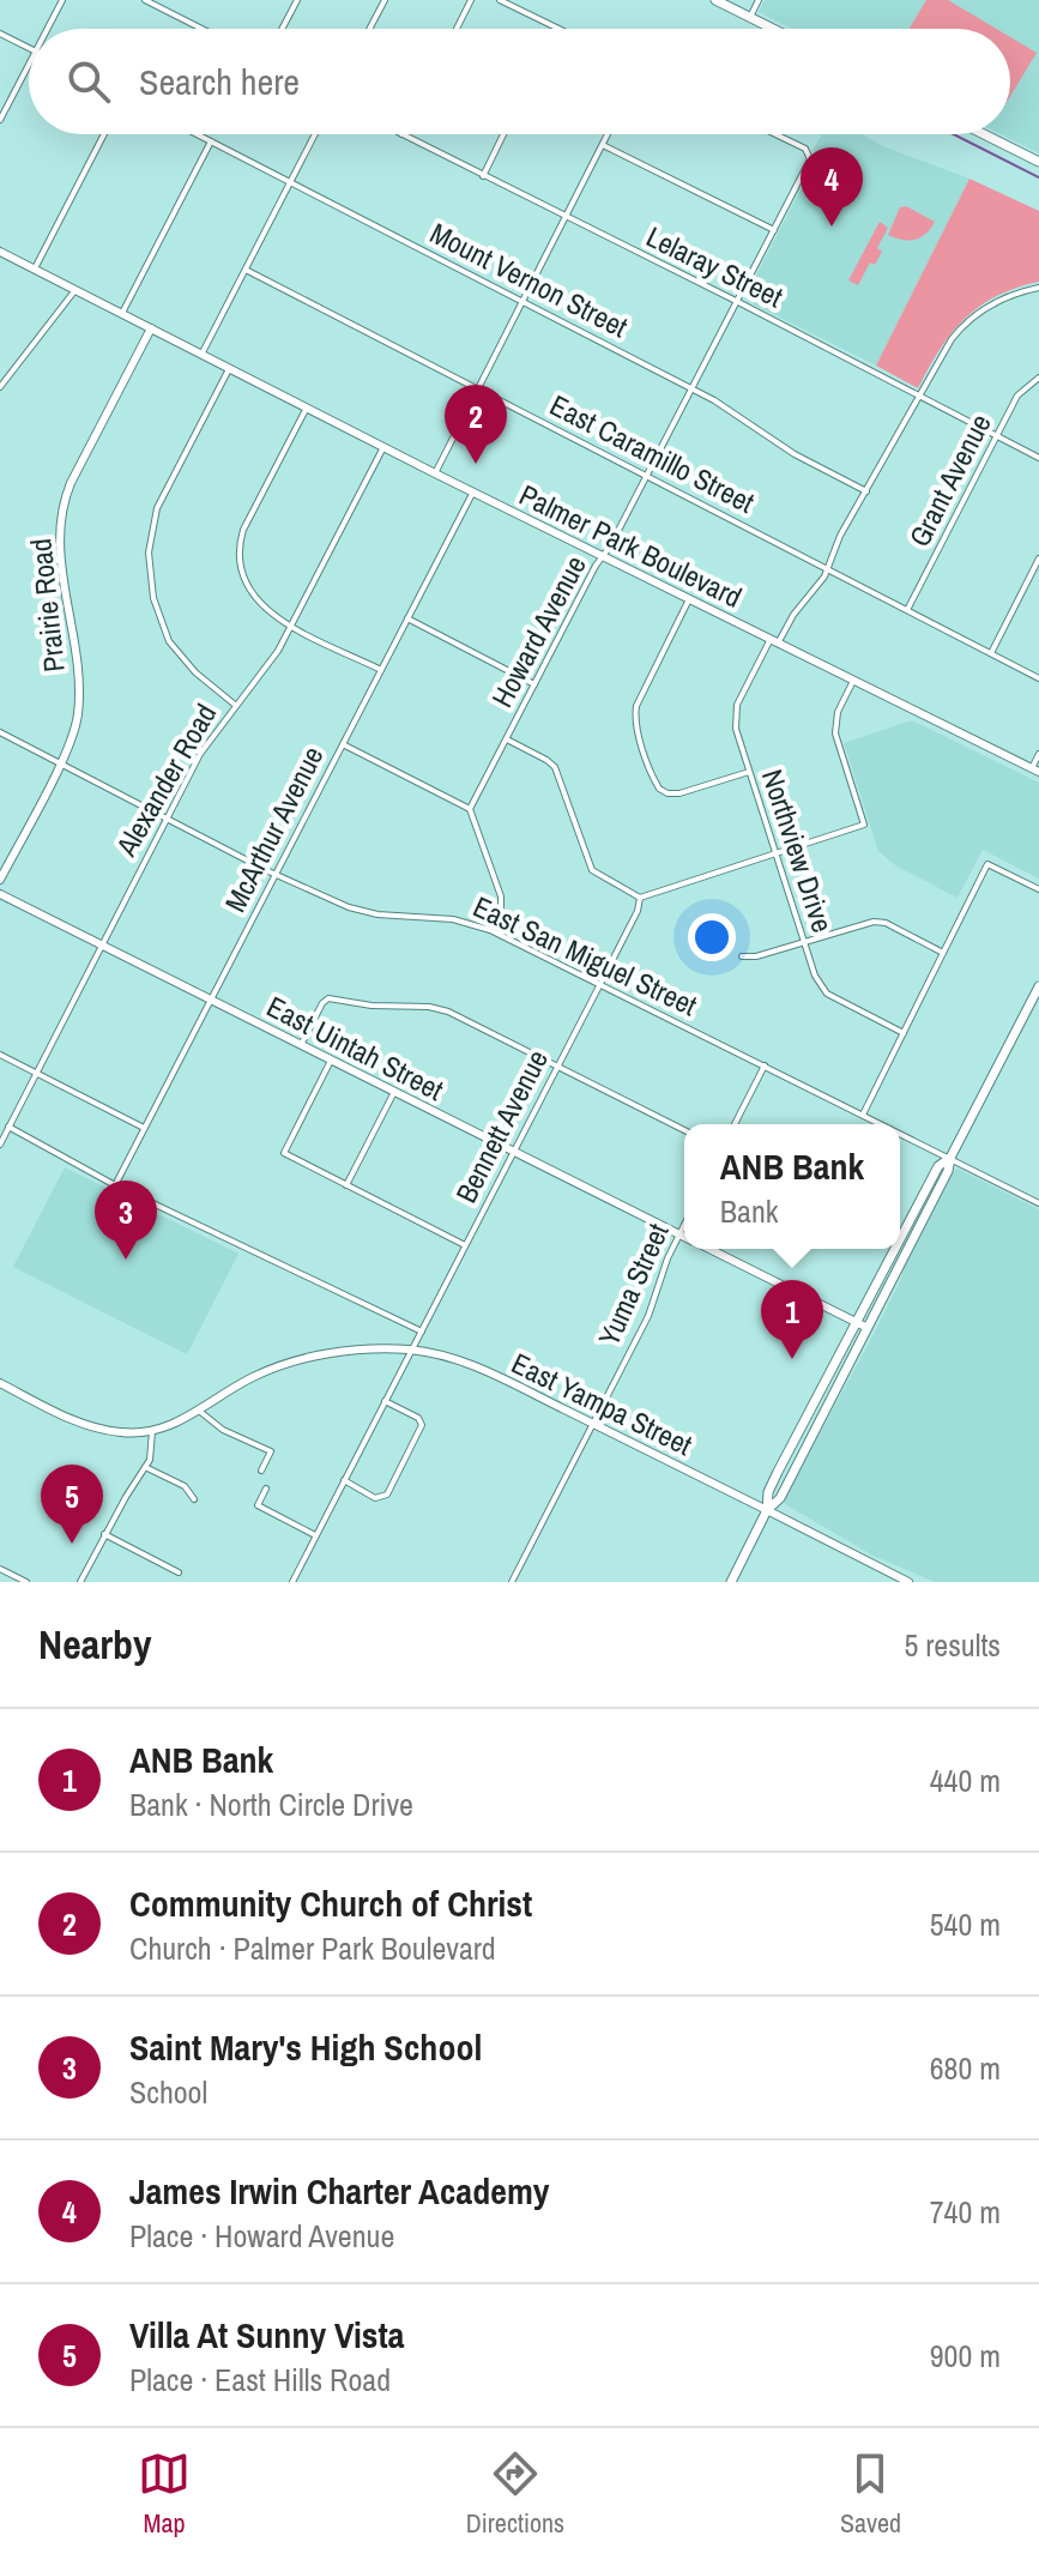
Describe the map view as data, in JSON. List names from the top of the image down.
{
  "streets": {
    "main road": [
      "Palmer Park Boulevard",
      "Prairie Road",
      "East Uintah Street",
      "East Yampa Street"
    ],
    "street": [
      "Lelaray Street",
      "Mount Vernon Street",
      "East Caramillo Street",
      "Grant Avenue",
      "Howard Avenue",
      "Alexander Road",
      "McArthur Avenue",
      "Northview Drive",
      "East San Miguel Street",
      "Bennett Avenue",
      "Yuma Street"
    ]
  },
  "crossings": [
    ["Lelaray Street", "Grant Avenue"],
    ["Lelaray Street", "Howard Avenue"],
    ["Lelaray Street", "Northview Drive"],
    ["Mount Vernon Street", "Howard Avenue"],
    ["Mount Vernon Street", "Northview Drive"],
    ["East Caramillo Street", "Grant Avenue"],
    ["East Caramillo Street", "Howard Avenue"],
    ["East Caramillo Street", "Northview Drive"],
    ["Palmer Park Boulevard", "Prairie Road"],
    ["Palmer Park Boulevard", "Howard Avenue"],
    ["Palmer Park Boulevard", "Alexander Road"],
    ["Palmer Park Boulevard", "McArthur Avenue"],
    ["Palmer Park Boulevard", "Northview Drive"],
    ["Prairie Road", "East San Miguel Street"],
    ["Alexander Road", "East San Miguel Street"],
    ["Alexander Road", "East Uintah Street"],
    ["McArthur Avenue", "East San Miguel Street"],
    ["McArthur Avenue", "East Uintah Street"],
    ["East San Miguel Street", "Bennett Avenue"],
    ["East Uintah Street", "Bennett Avenue"],
    ["East Uintah Street", "Yuma Street"],
    ["Bennett Avenue", "East Yampa Street"],
    ["Yuma Street", "East Yampa Street"]
  ],
  "page": {
    "search": "Search here",
    "pins": [
      "4",
      "2",
      "3",
      "1",
      "5"
    ],
    "popup": ["ANB Bank", "Bank"],
    "heading": ["Nearby", "5 results"],
    "list": [
      {
        "mark": "1",
        "name": "ANB Bank",
        "note": "Bank · North Circle Drive",
        "value": "440 m"
      },
      {
        "mark": "2",
        "name": "Community Church of Christ",
        "note": "Church · Palmer Park Boulevard",
        "value": "540 m"
      },
      {
        "mark": "3",
        "name": "Saint Mary's High School",
        "note": "School",
        "value": "680 m"
      },
      {
        "mark": "4",
        "name": "James Irwin Charter Academy",
        "note": "Place · Howard Avenue",
        "value": "740 m"
      },
      {
        "mark": "5",
        "name": "Villa At Sunny Vista",
        "note": "Place · East Hills Road",
        "value": "900 m"
      }
    ],
    "nav": ["Map", "Directions", "Saved"]
  }
}
